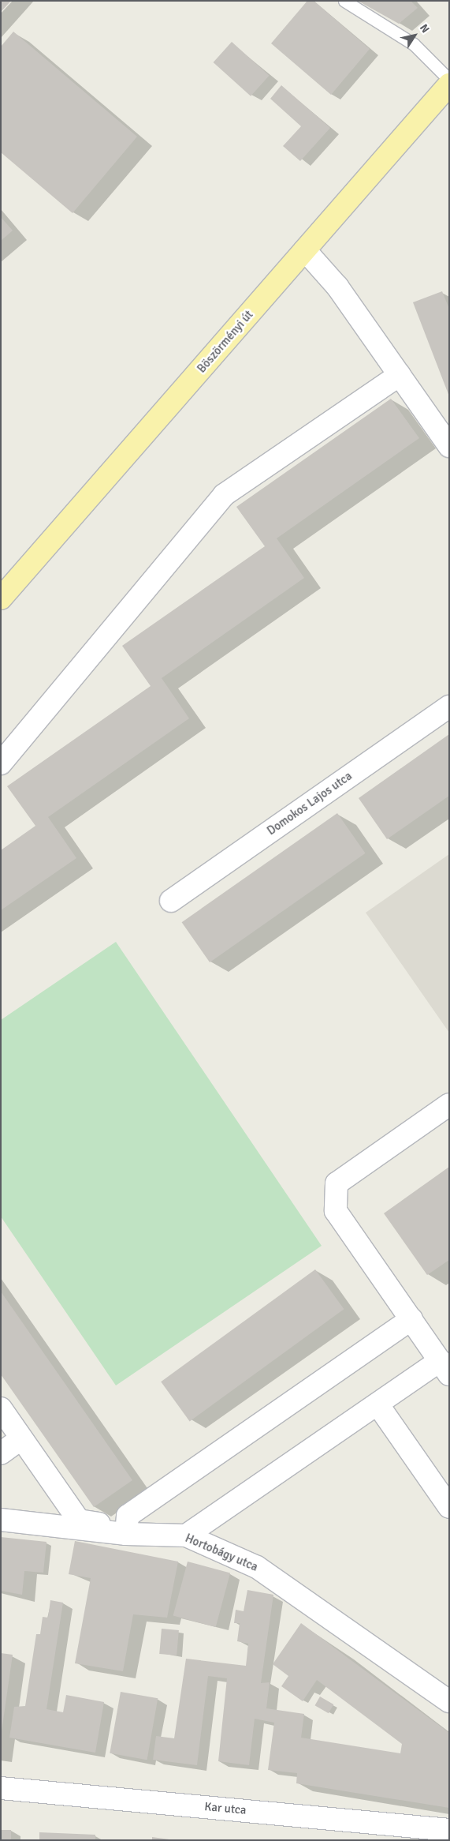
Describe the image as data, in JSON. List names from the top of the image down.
{
  "streets": {
    "main road": ["Böszörményi út"],
    "street": ["Domokos Lajos utca", "Hortobágy utca", "Kar utca"]
  },
  "north": "top right"
}
